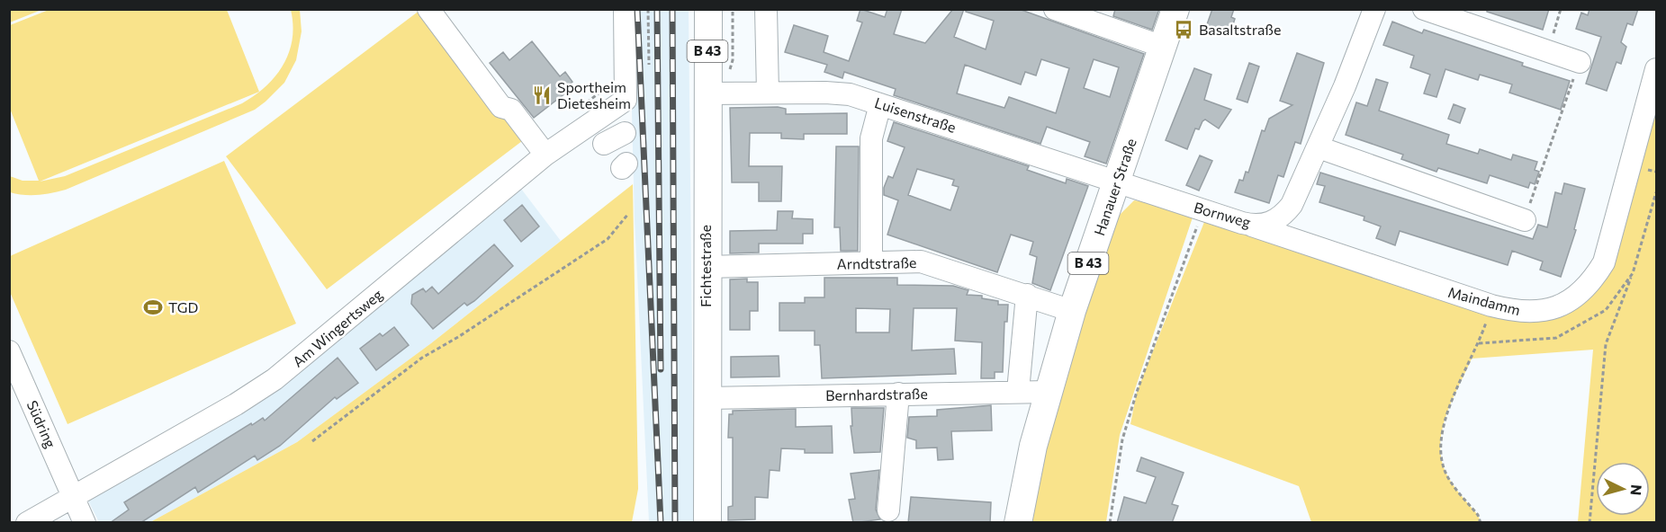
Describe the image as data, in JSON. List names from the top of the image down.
{
  "streets": {
    "main road": ["B 43", "Hanauer Straße", "Fichtestraße"],
    "street": [
      "Luisenstraße",
      "Bornweg",
      "Arndtstraße",
      "Maindamm",
      "Am Wingertsweg",
      "Bernhardstraße",
      "Südring"
    ]
  },
  "crossings": [
    ["Luisenstraße", "Hanauer Straße"],
    ["Luisenstraße", "Bornweg"],
    ["Luisenstraße", "Fichtestraße"],
    ["Hanauer Straße", "Bornweg"],
    ["Hanauer Straße", "Arndtstraße"],
    ["Hanauer Straße", "Bernhardstraße"],
    ["Bornweg", "Maindamm"],
    ["Arndtstraße", "Fichtestraße"],
    ["Fichtestraße", "Bernhardstraße"],
    ["Am Wingertsweg", "Südring"]
  ],
  "places": {
    "bus stop": ["Basaltstraße"],
    "restaurant": ["Sportheim Dietesheim"],
    "sports": ["TGD"]
  },
  "north": "right"
}
